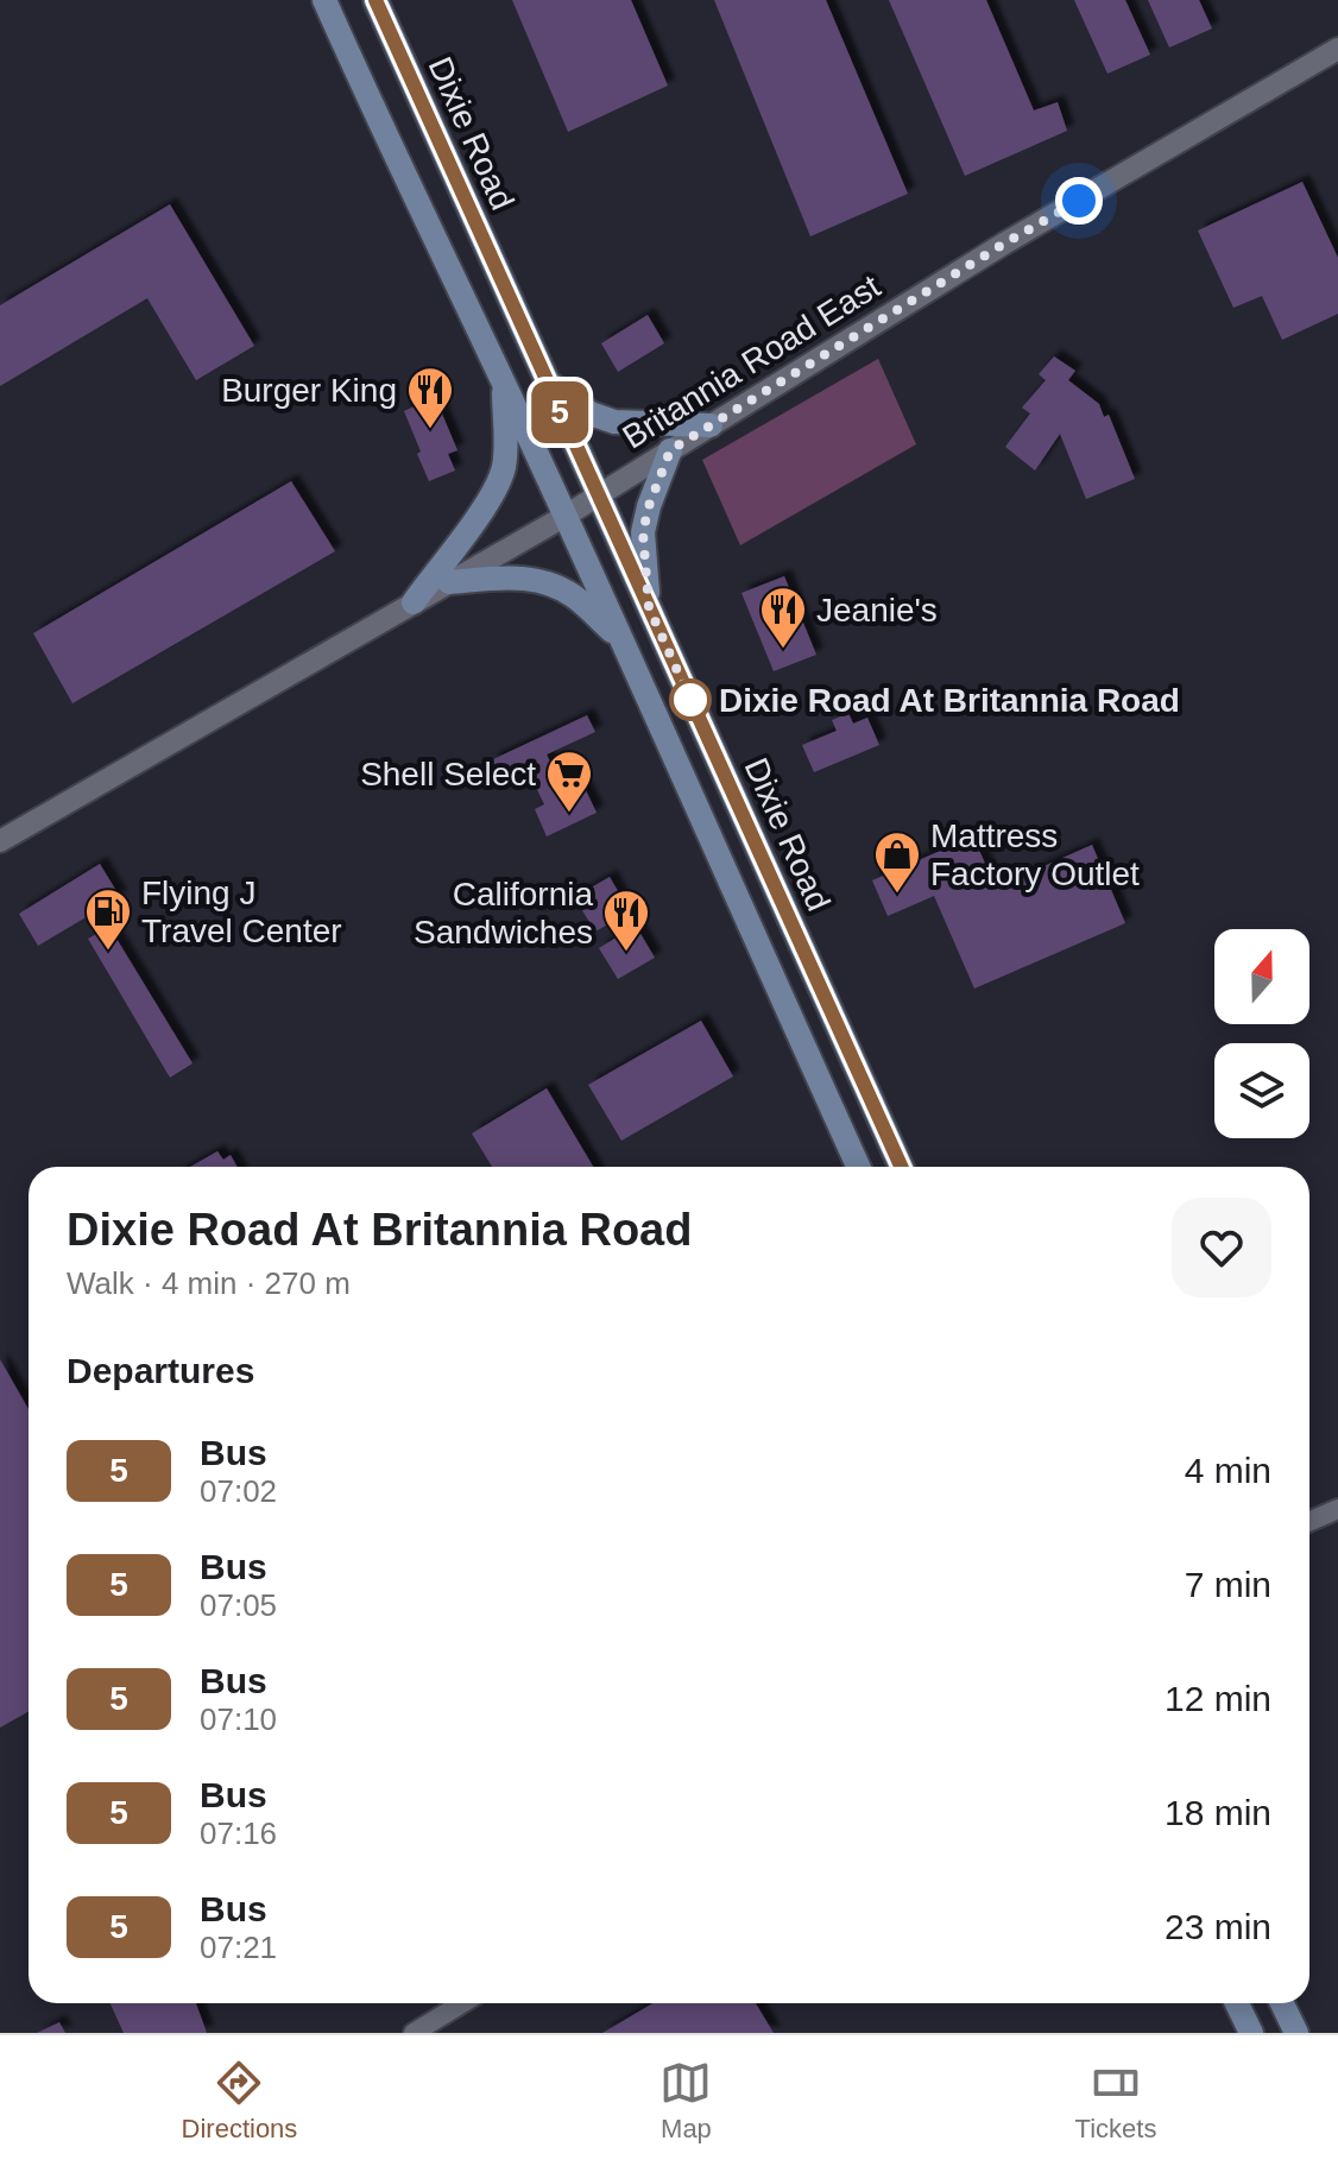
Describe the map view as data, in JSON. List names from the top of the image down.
{
  "streets": {
    "main road": ["Dixie Road"],
    "street": ["Britannia Road East"]
  },
  "crossings": [
    ["Dixie Road", "Britannia Road East"]
  ],
  "places": {
    "restaurant": ["Burger King", "Jeanie's", "California Sandwiches"],
    "other": ["Dixie Road At Britannia Road"],
    "supermarket": ["Shell Select"],
    "shop": ["Mattress Factory Outlet"],
    "fuel station": ["Flying J Travel Center"]
  },
  "lines": ["bus line 5"],
  "north": "top",
  "page": {
    "on_map": "5",
    "heading": [
      ["Dixie Road At Britannia Road", "Walk · 4 min · 270 m"],
      "Departures"
    ],
    "list": [
      {
        "mark": "5",
        "name": "Bus",
        "note": "07:02",
        "value": "4 min"
      },
      {
        "mark": "5",
        "name": "Bus",
        "note": "07:05",
        "value": "7 min"
      },
      {
        "mark": "5",
        "name": "Bus",
        "note": "07:10",
        "value": "12 min"
      },
      {
        "mark": "5",
        "name": "Bus",
        "note": "07:16",
        "value": "18 min"
      },
      {
        "mark": "5",
        "name": "Bus",
        "note": "07:21",
        "value": "23 min"
      }
    ],
    "tabs": ["Directions", "Map", "Tickets"]
  }
}
